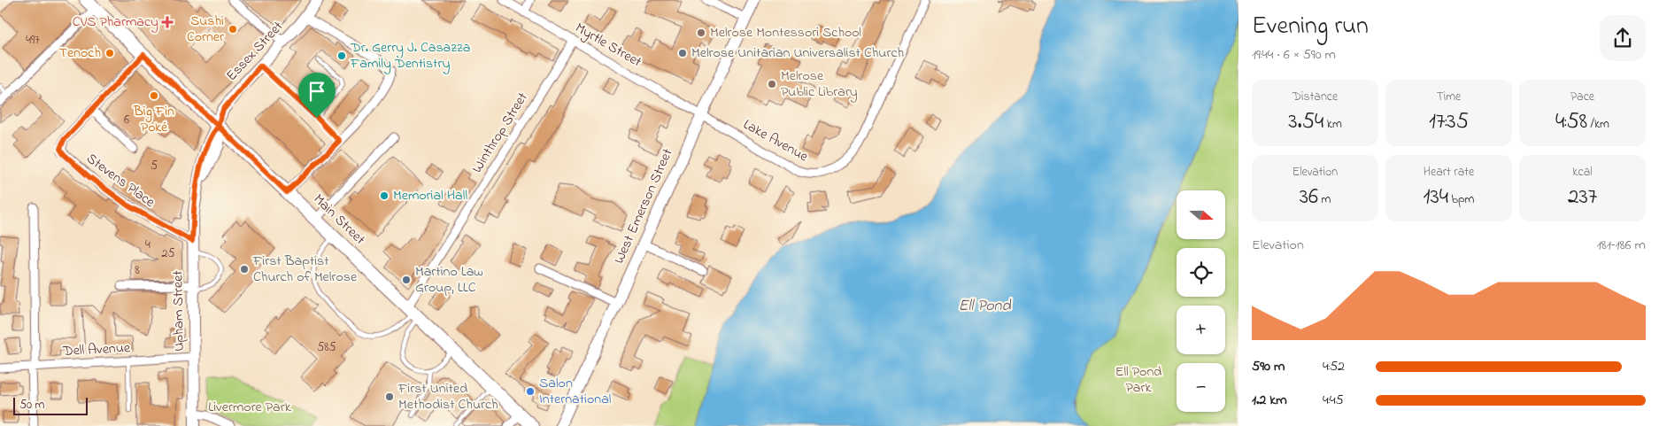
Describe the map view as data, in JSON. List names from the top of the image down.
{
  "streets": {
    "main road": ["Main Street"],
    "street": [
      "Myrtle Street",
      "Essex Street",
      "Winthrop Street",
      "Lake Avenue",
      "Stevens Place",
      "West Emerson Street",
      "Upham Street",
      "Dell Avenue"
    ]
  },
  "crossings": [
    ["Myrtle Street", "Winthrop Street"],
    ["Myrtle Street", "Lake Avenue"],
    ["Myrtle Street", "West Emerson Street"],
    ["Essex Street", "Main Street"],
    ["Essex Street", "Upham Street"],
    ["Winthrop Street", "Main Street"],
    ["Lake Avenue", "West Emerson Street"],
    ["Stevens Place", "Upham Street"],
    ["Main Street", "Upham Street"],
    ["Upham Street", "Dell Avenue"]
  ],
  "water": ["Ell Pond"],
  "parks": ["Ell Pond Park", "Livermore Park"],
  "places": {
    "health": ["CVS Pharmacy"],
    "other": [
      "Sushi Corner",
      "Melrose Montessori School",
      "Tenoch",
      "Melrose Unitarian Universalist Church",
      "Dr. Gerry J. Casazza Family Dentistry",
      "Melrose Public Library",
      "Big Fin Poké",
      "Memorial Hall",
      "First Baptist Church of Melrose",
      "Martino Law Group, LLC",
      "Salon International",
      "First United Methodist Church"
    ]
  },
  "house_numbers": [
    "497",
    "6",
    "5",
    "4",
    "25",
    "8",
    "585"
  ],
  "scale_bar": "50 m",
  "north": "right",
  "page": {
    "heading": ["Evening run", "19:44 · 6 × 590 m"],
    "stats": [
      ["Distance", "3.54 km"],
      ["Time", "17:35"],
      ["Pace", "4:58 /km"],
      ["Elevation", "36 m"],
      ["Heart rate", "134 bpm"],
      ["kcal", "237"]
    ],
    "map_buttons": ["+", "−"],
    "chart": ["Elevation", "181–186 m"],
    "list": [
      {
        "name": "590 m",
        "note": "4:52"
      },
      {
        "name": "1.2 km",
        "note": "4:45"
      }
    ],
    "scale": "50 m"
  }
}
